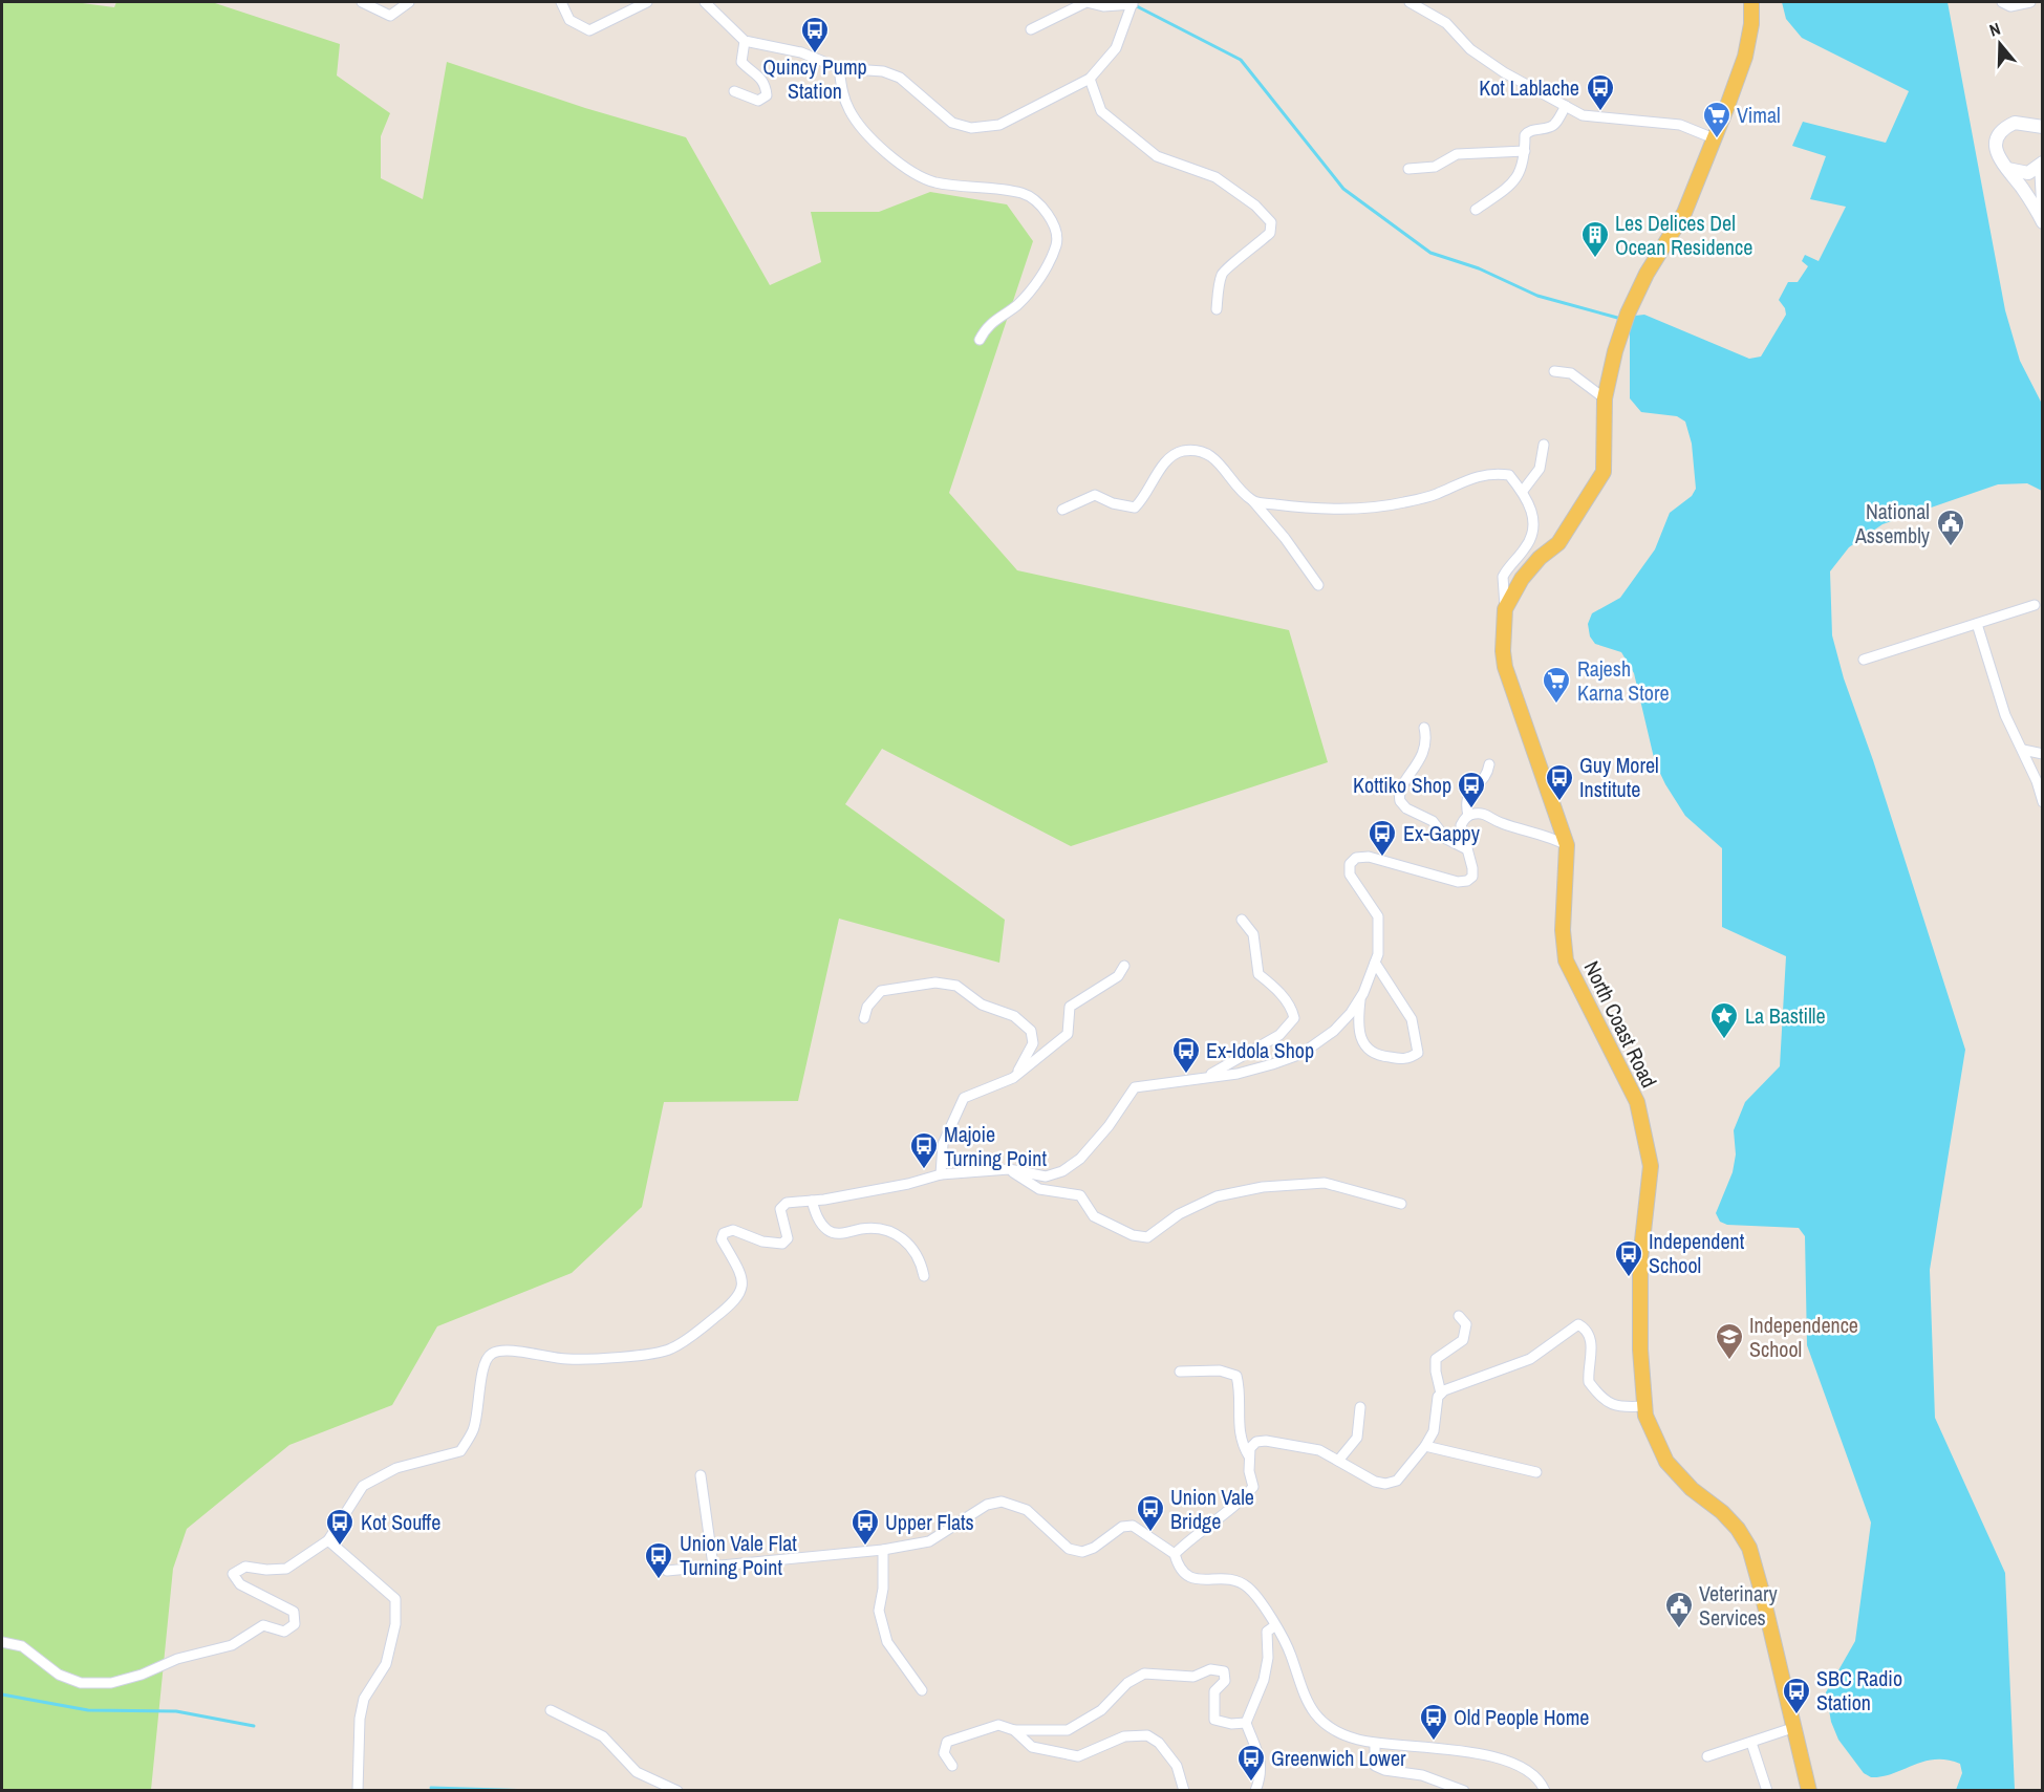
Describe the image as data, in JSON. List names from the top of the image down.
{
  "streets": {
    "main road": ["North Coast Road"]
  },
  "places": {
    "bus stop": [
      "Quincy Pump Station",
      "Kot Lablache",
      "Guy Morel Institute",
      "Kottiko Shop",
      "Ex-Gappy",
      "Ex-Idola Shop",
      "Majoie Turning Point",
      "Independent School",
      "Union Vale Bridge",
      "Kot Souffe",
      "Upper Flats",
      "Union Vale Flat Turning Point",
      "SBC Radio Station",
      "Old People Home",
      "Greenwich Lower"
    ],
    "supermarket": ["Vimal", "Rajesh Karna Store"],
    "building": ["Les Delices Del Ocean Residence"],
    "public building": ["National Assembly", "Veterinary Services"],
    "place": ["La Bastille"],
    "school or university": ["Independence School"]
  },
  "north": "top"
}
